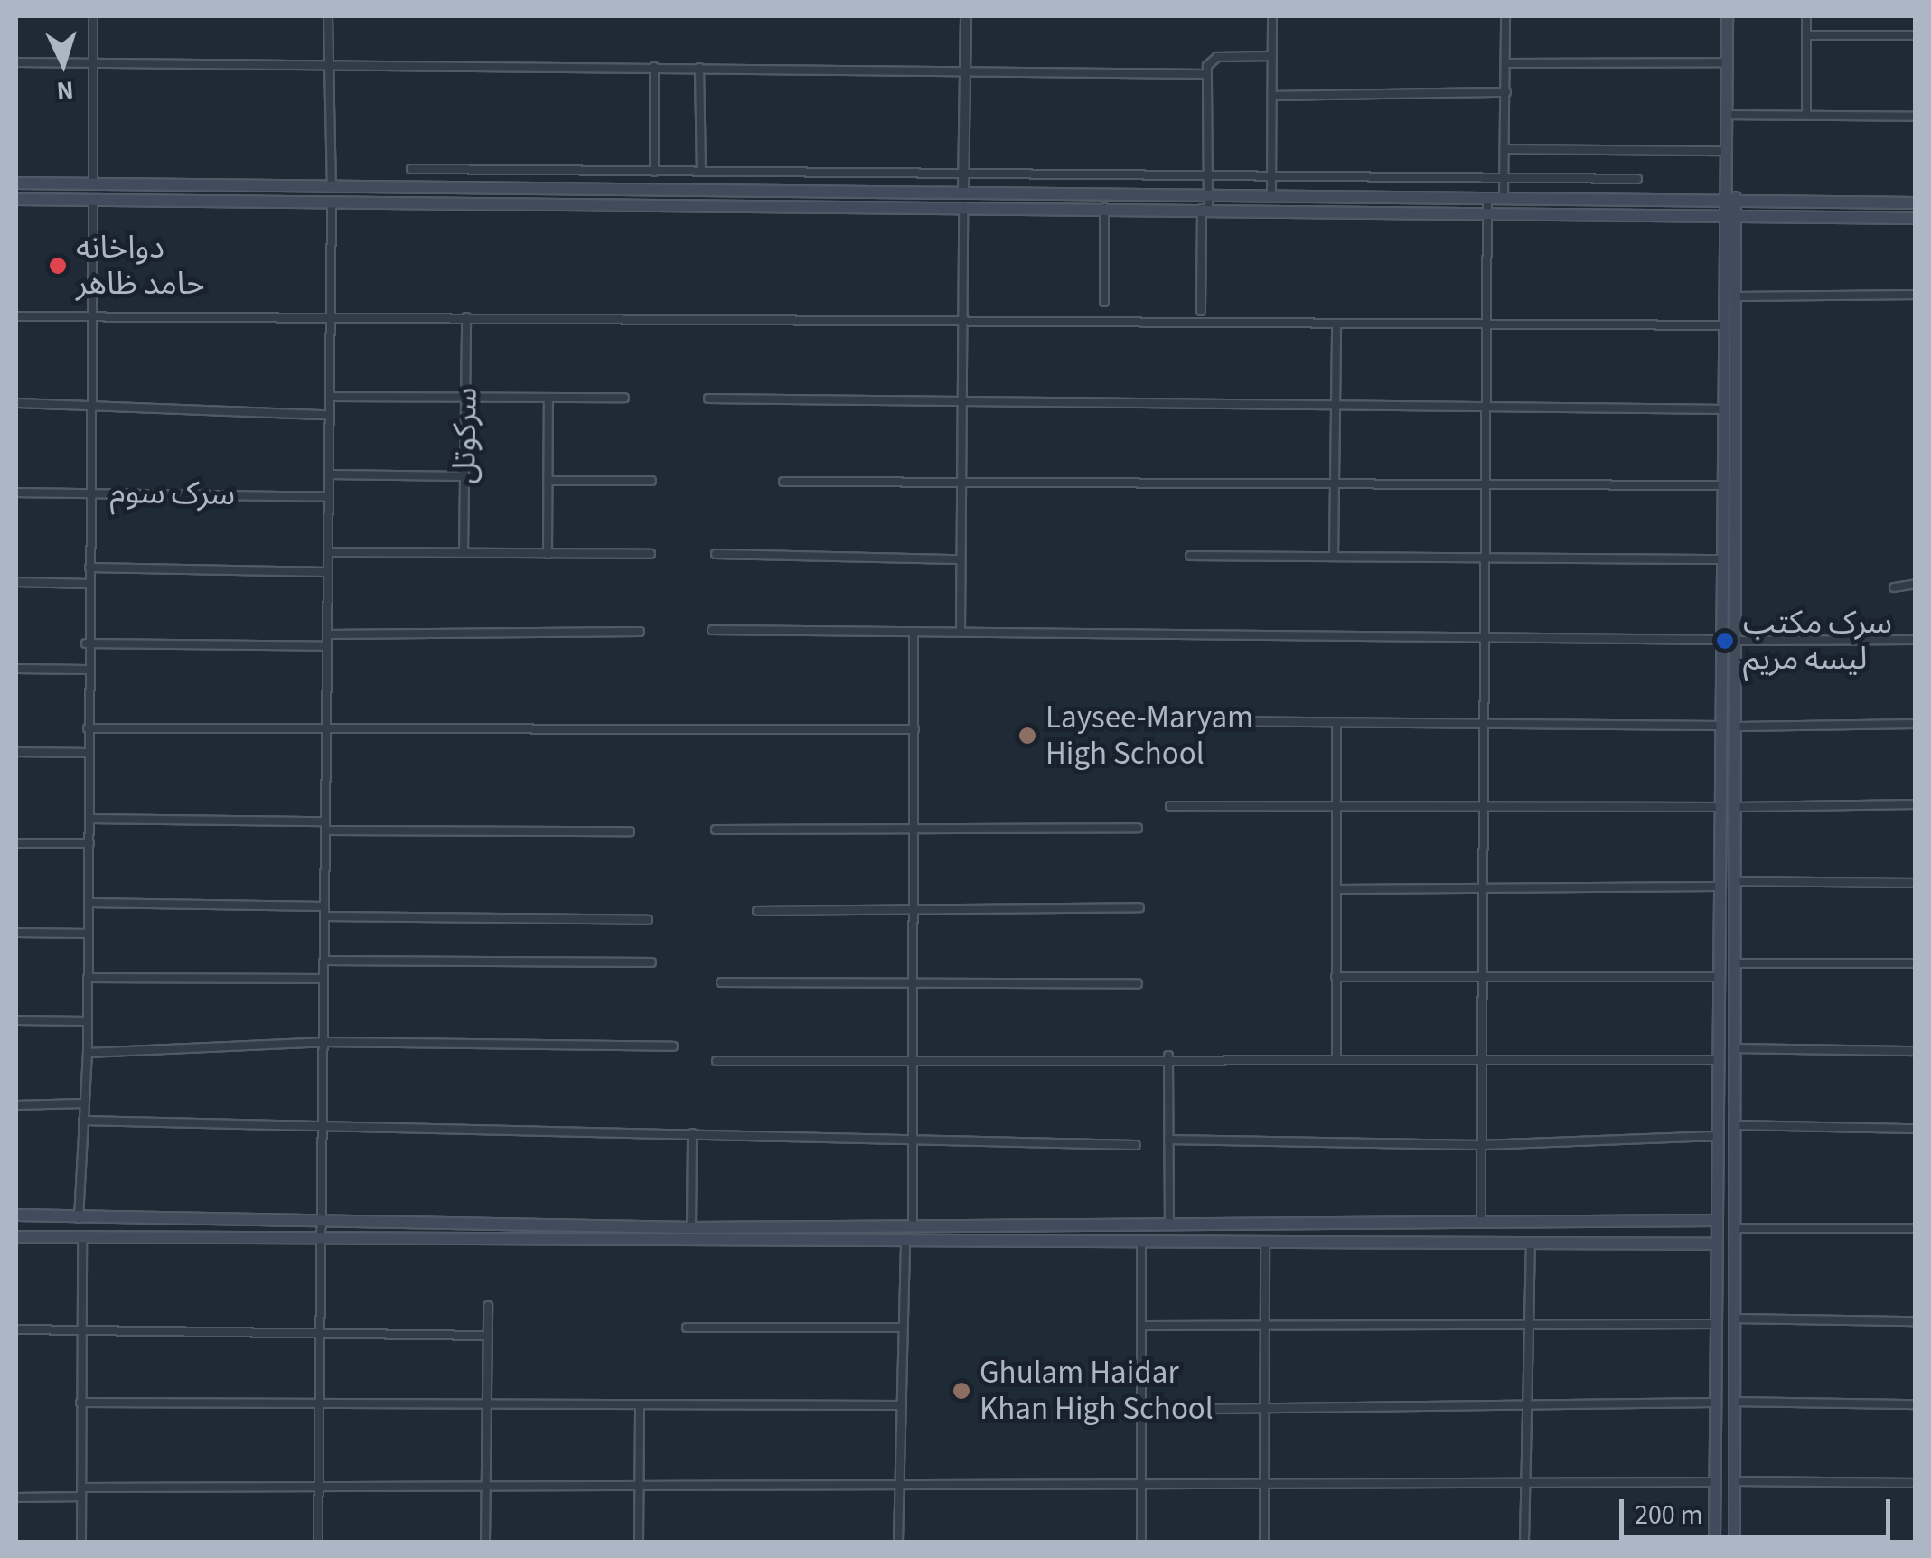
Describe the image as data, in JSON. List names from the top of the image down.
{
  "streets": {
    "street": ["سرکوتل", "سرک سوم"]
  },
  "places": [
    "دواخانه حامد ظاهر",
    "سرک مکتب لیسه مریم",
    "Laysee-Maryam High School",
    "Ghulam Haidar Khan High School"
  ],
  "scale_bar": "200 m",
  "north": "bottom"
}
